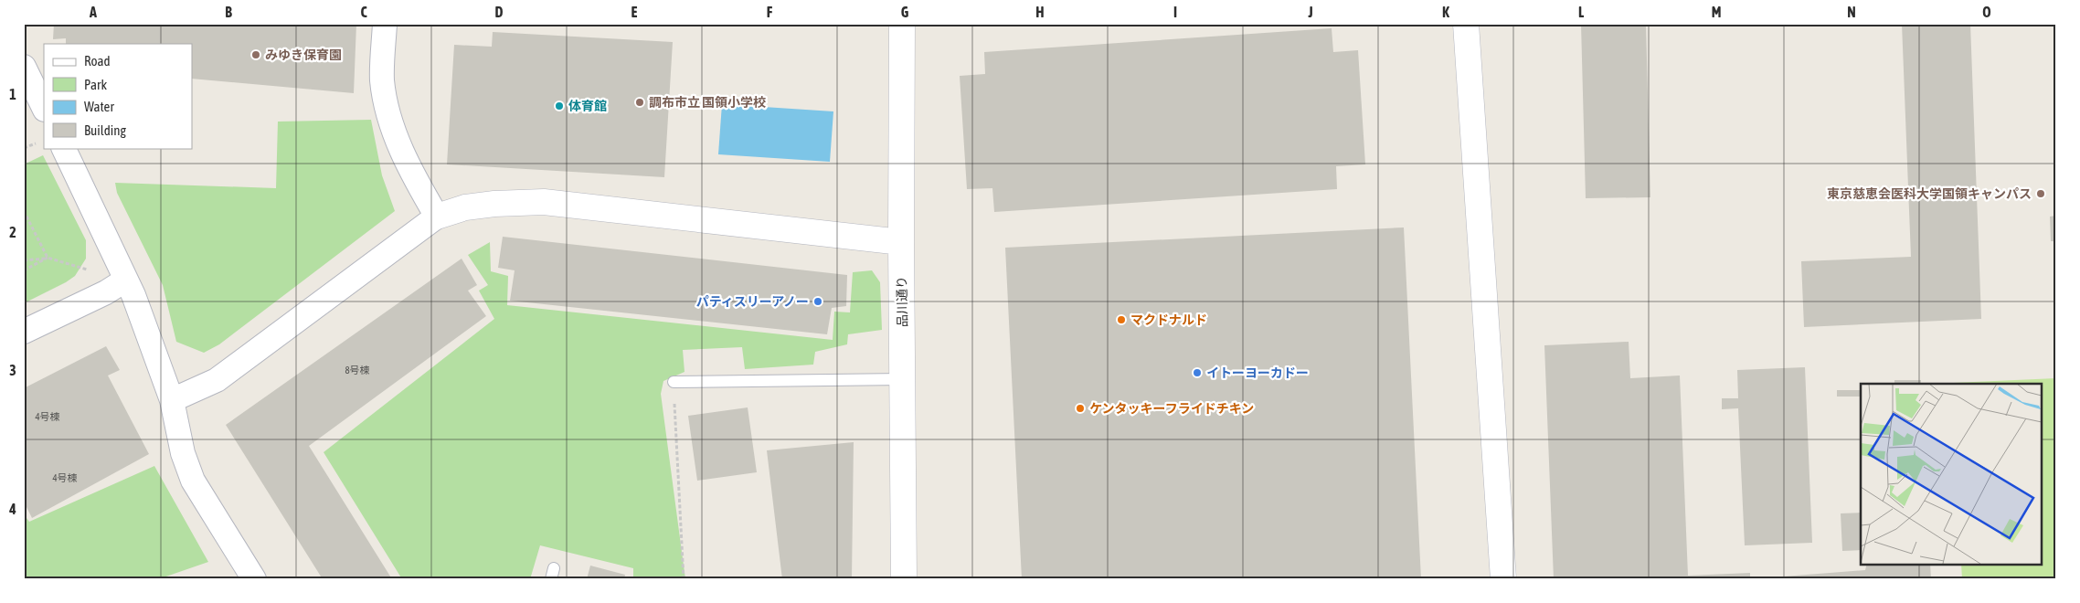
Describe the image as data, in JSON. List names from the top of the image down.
{
  "streets": {
    "street": ["品川通り"]
  },
  "places": [
    "みゆき保育園",
    "調布市立 国領小学校",
    "体育館",
    "東京慈恵会医科大学国領キャンパス",
    "パティスリーアノー",
    "マクドナルド",
    "イトーヨーカドー",
    "ケンタッキーフライドチキン"
  ],
  "house_numbers": ["8号棟", "4号棟", "4号棟"],
  "legend": [
    "Road",
    "Park",
    "Water",
    "Building"
  ],
  "grid": {
    "columns": [
      "A",
      "B",
      "C",
      "D",
      "E",
      "F",
      "G",
      "H",
      "I",
      "J",
      "K",
      "L",
      "M",
      "N",
      "O"
    ],
    "rows": [
      "1",
      "2",
      "3",
      "4"
    ]
  }
}
